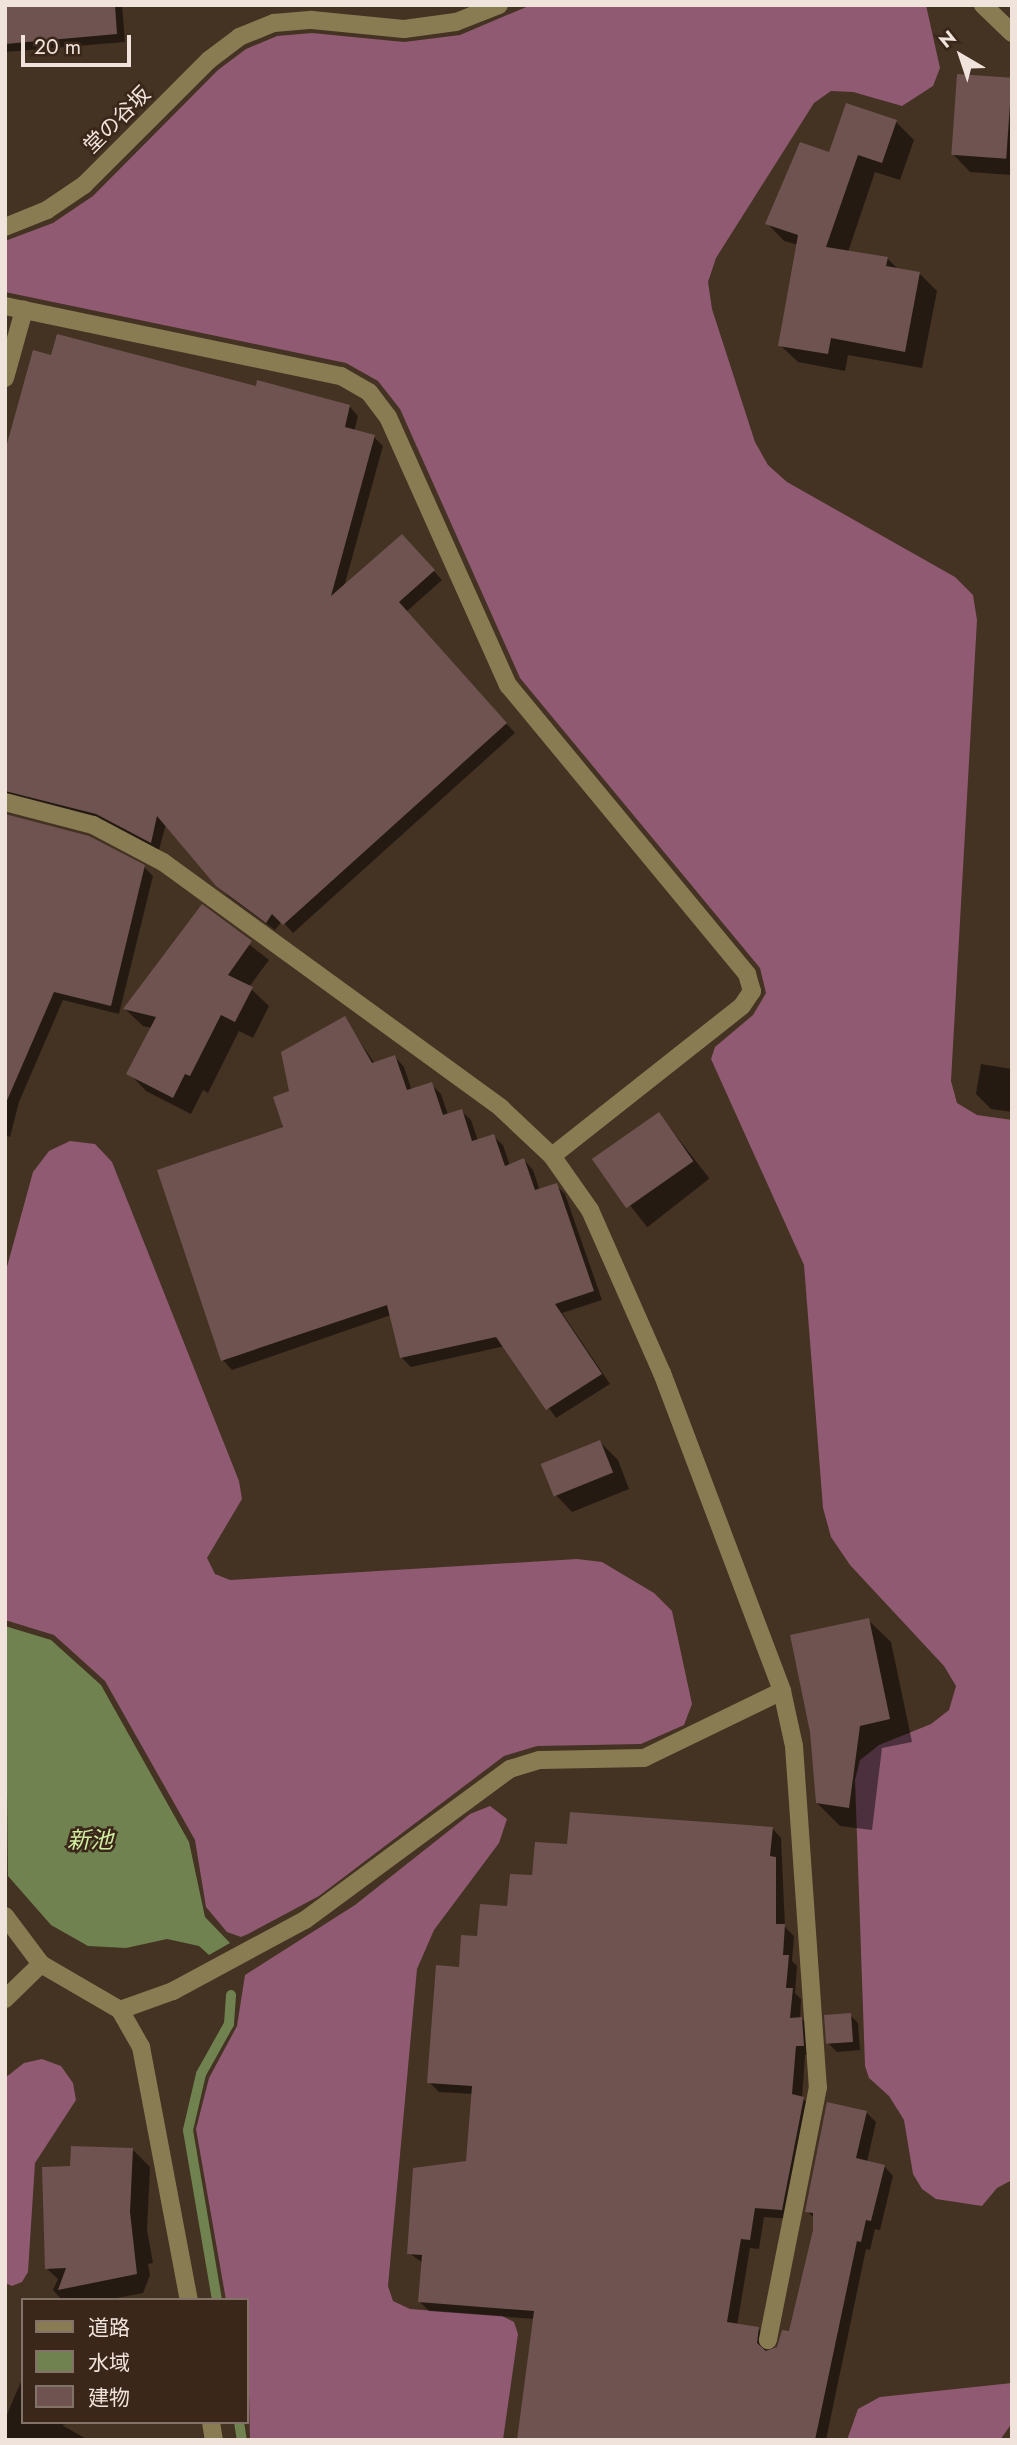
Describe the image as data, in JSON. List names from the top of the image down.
{
  "streets": {
    "street": ["堂の谷坂"]
  },
  "water": ["新池"],
  "legend": ["道路", "水域", "建物"],
  "scale_bar": "20 m",
  "north": "top left"
}
